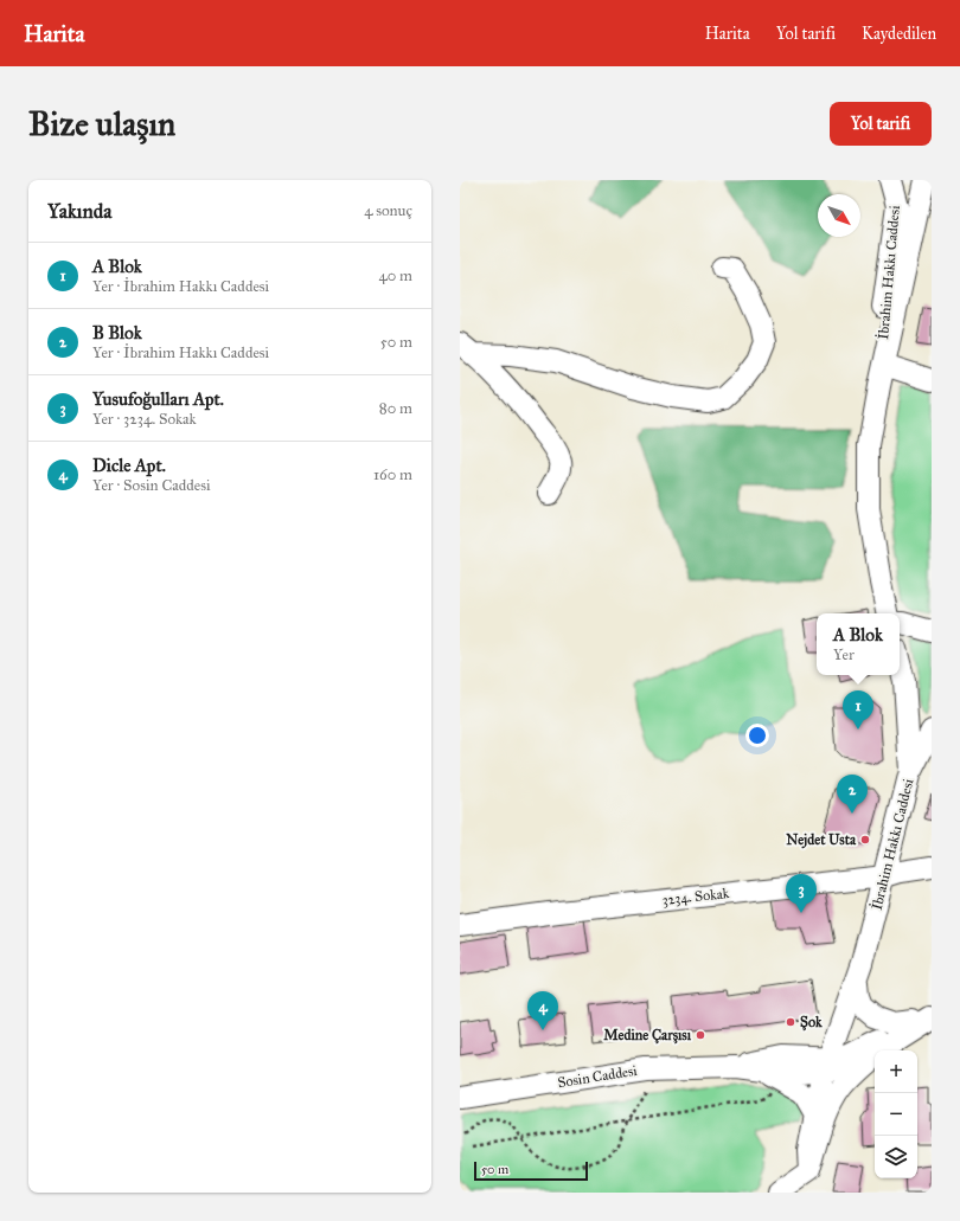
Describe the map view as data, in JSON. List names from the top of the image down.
{
  "streets": {
    "street": ["İbrahim Hakkı Caddesi", "3234. Sokak", "Sosin Caddesi"]
  },
  "crossings": [
    ["İbrahim Hakkı Caddesi", "3234. Sokak"]
  ],
  "places": ["Nejdet Usta", "Şok", "Medine Çarşısı"],
  "scale_bar": "50 m",
  "north": "bottom right",
  "page": {
    "header": "Harita",
    "nav": ["Harita", "Yol tarifi", "Kaydedilen"],
    "buttons": "Yol tarifi",
    "title": "Bize ulaşın",
    "heading": ["Yakında", "4 sonuç"],
    "list": [
      {
        "mark": "1",
        "name": "A Blok",
        "note": "Yer · İbrahim Hakkı Caddesi",
        "value": "40 m"
      },
      {
        "mark": "2",
        "name": "B Blok",
        "note": "Yer · İbrahim Hakkı Caddesi",
        "value": "50 m"
      },
      {
        "mark": "3",
        "name": "Yusufoğulları Apt.",
        "note": "Yer · 3234. Sokak",
        "value": "80 m"
      },
      {
        "mark": "4",
        "name": "Dicle Apt.",
        "note": "Yer · Sosin Caddesi",
        "value": "160 m"
      }
    ],
    "popup": ["A Blok", "Yer"],
    "pins": [
      "1",
      "2",
      "3",
      "4"
    ],
    "map_buttons": ["+", "−"],
    "scale": "50 m"
  }
}
